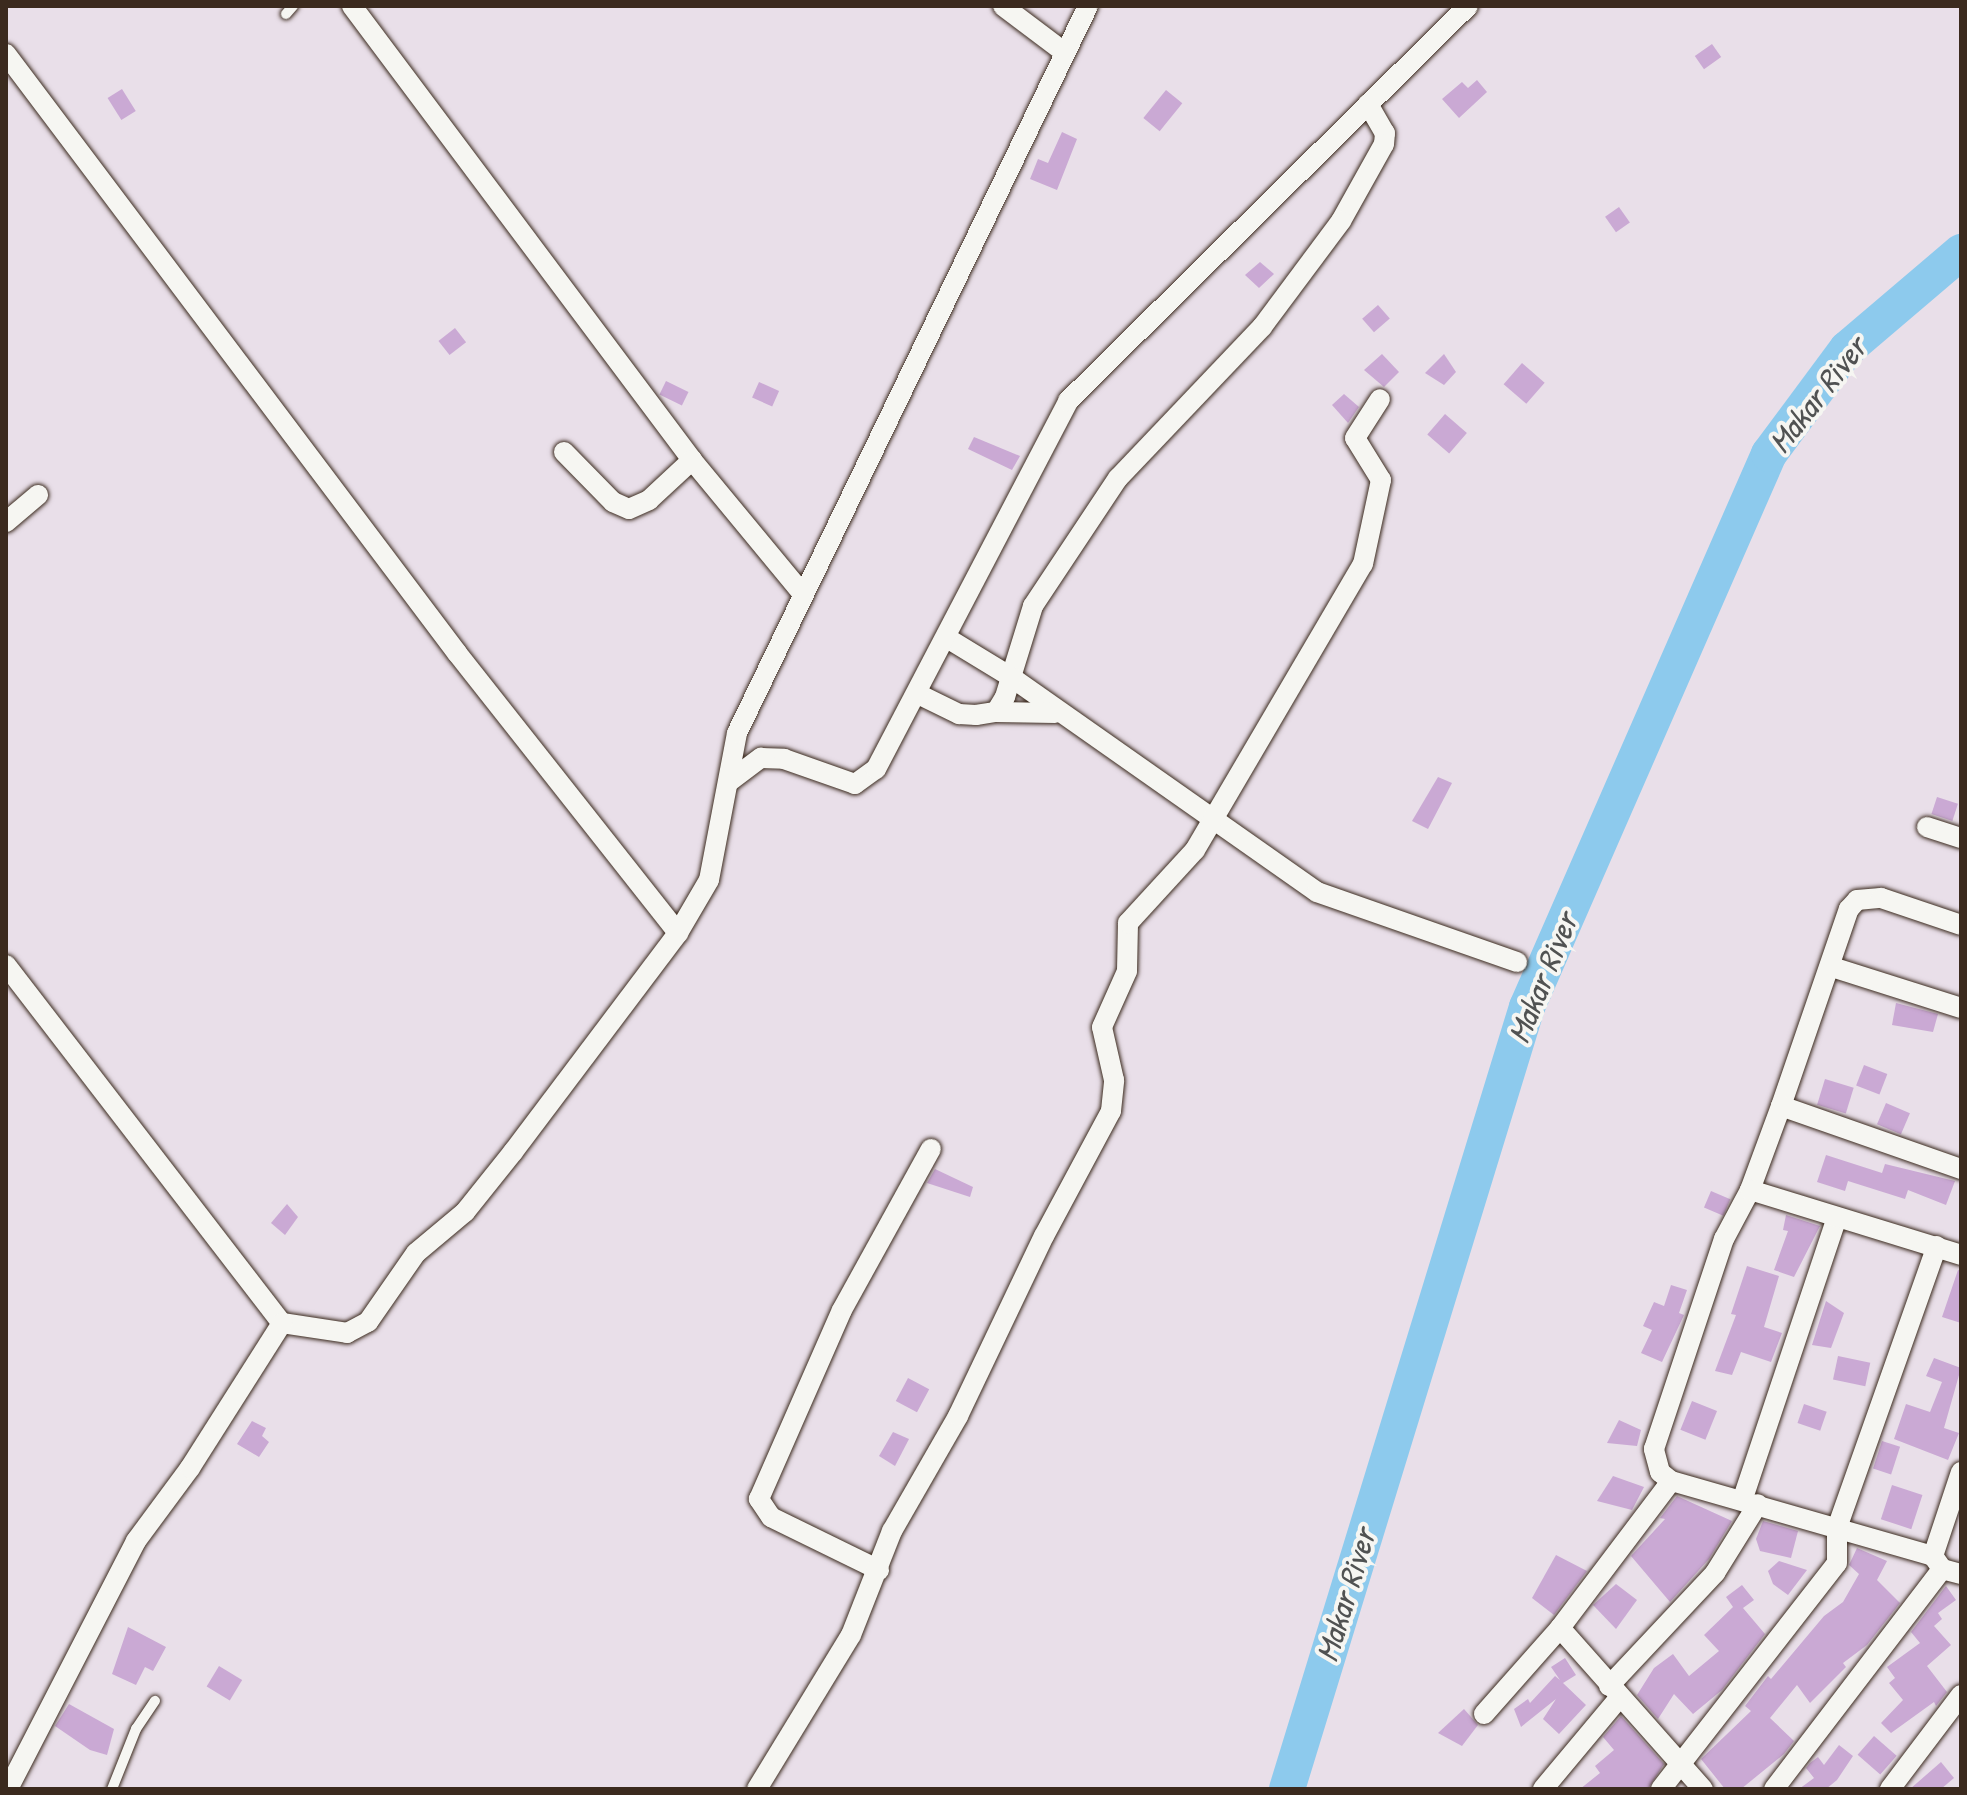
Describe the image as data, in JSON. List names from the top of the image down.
{
  "water": ["Makar River"]
}
